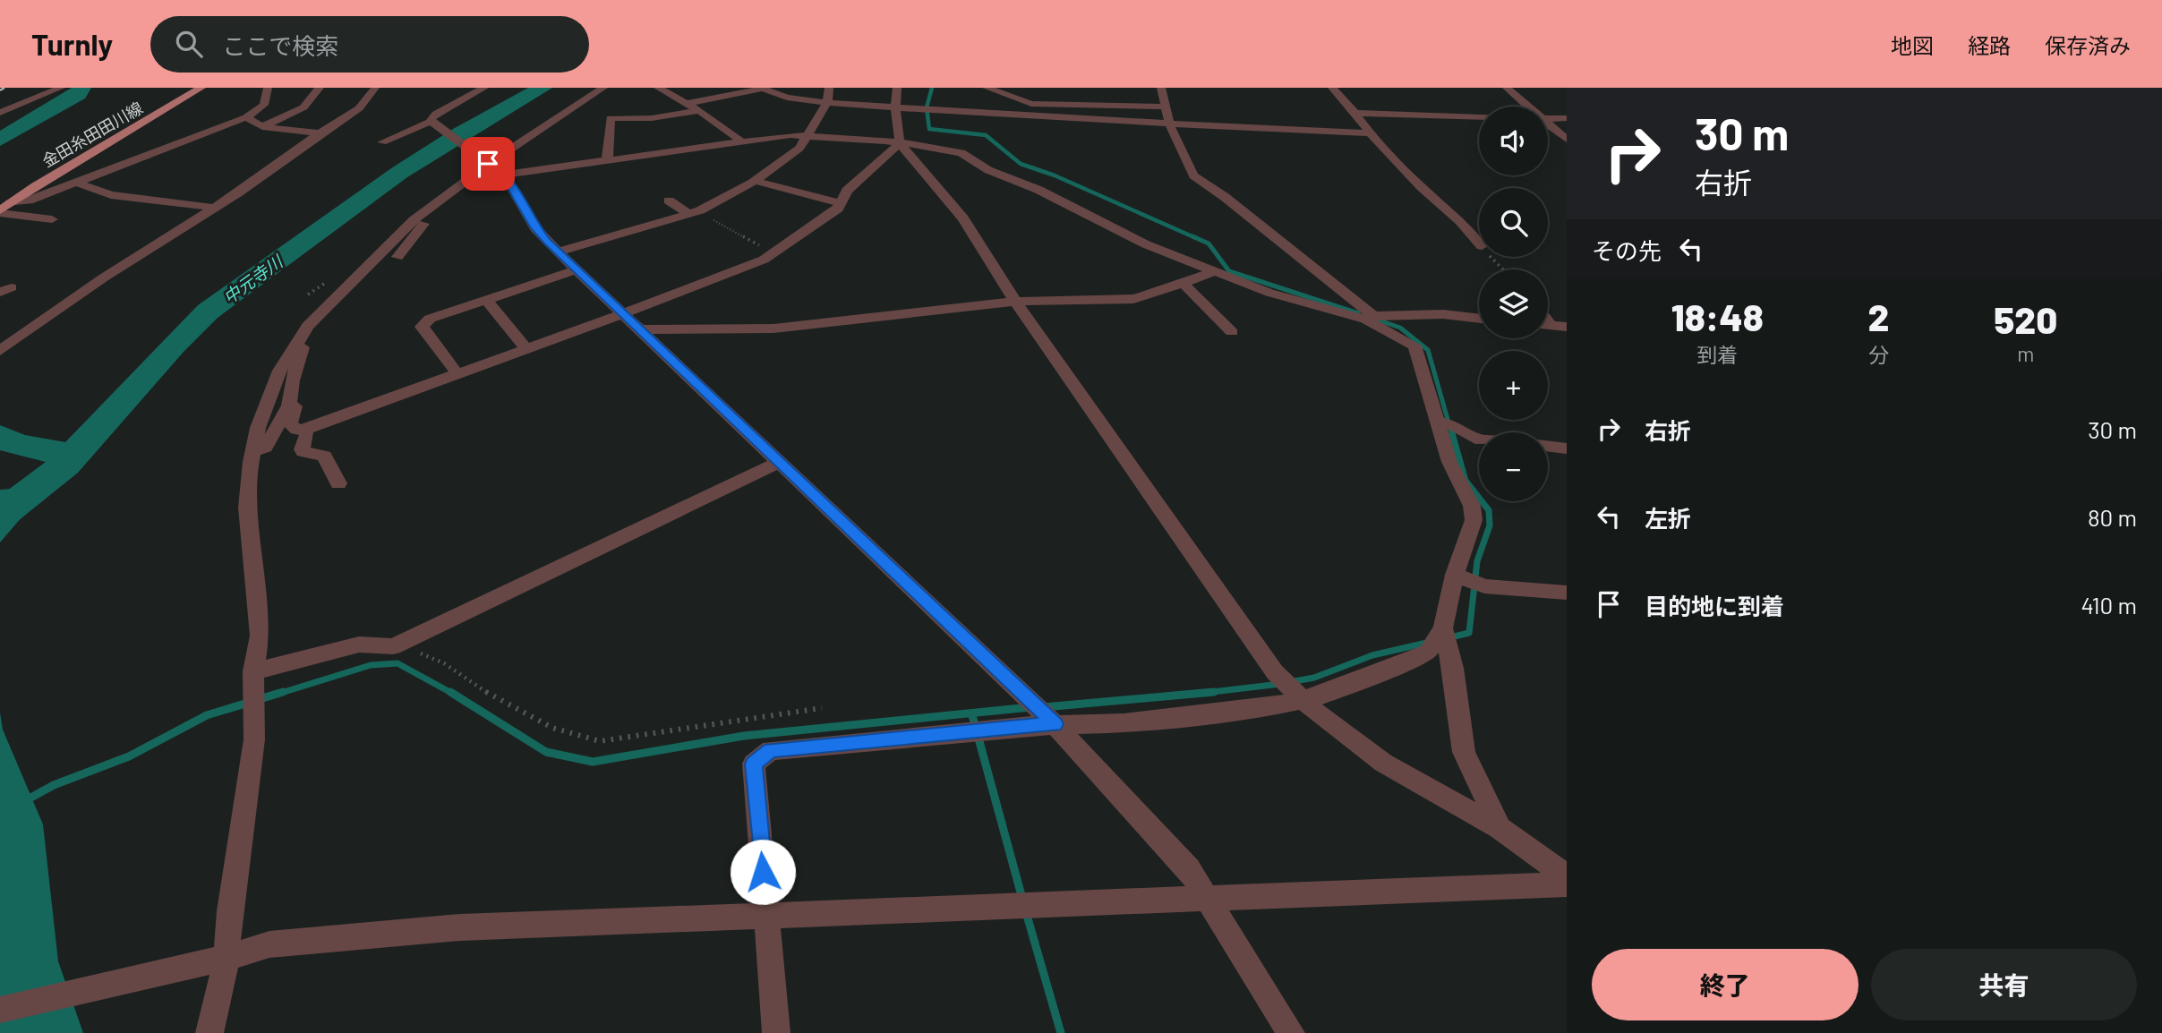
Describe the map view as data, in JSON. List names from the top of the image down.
{
  "streets": {
    "main road": ["金田糸田田川線"]
  },
  "water": ["中元寺川"],
  "page": {
    "header": "Turnly",
    "search": "ここで検索",
    "nav": ["地図", "経路", "保存済み"],
    "turn": ["30 m", "右折"],
    "map_buttons": ["+", "−"],
    "then": "その先",
    "eta": [
      "18:48",
      "到着",
      "2",
      "分",
      "520",
      "m"
    ],
    "list": [
      {
        "name": "右折",
        "value": "30 m"
      },
      {
        "name": "左折",
        "value": "80 m"
      },
      {
        "name": "目的地に到着",
        "value": "410 m"
      }
    ],
    "buttons": ["終了", "共有"]
  }
}
